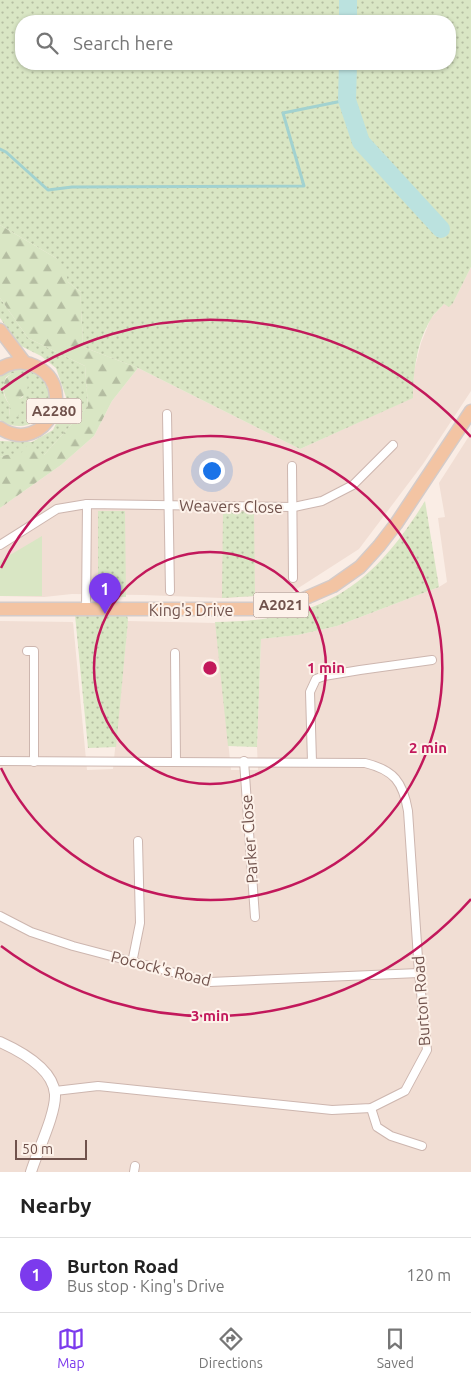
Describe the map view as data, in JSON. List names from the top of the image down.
{
  "streets": {
    "main road": ["A2280", "A2021", "King's Drive"],
    "street": [
      "Weavers Close",
      "Parker Close",
      "Pocock's Road",
      "Burton Road"
    ]
  },
  "crossings": [
    ["Parker Close", "Burton Road"],
    ["Pocock's Road", "Burton Road"]
  ],
  "scale_bar": "50 m",
  "page": {
    "search": "Search here",
    "pins": "1",
    "scale": "50 m",
    "heading": "Nearby",
    "list": [
      {
        "mark": "1",
        "name": "Burton Road",
        "note": "Bus stop · King's Drive",
        "value": "120 m"
      }
    ],
    "nav": ["Map", "Directions", "Saved"]
  },
  "rings": ["1 min", "2 min", "3 min"]
}
